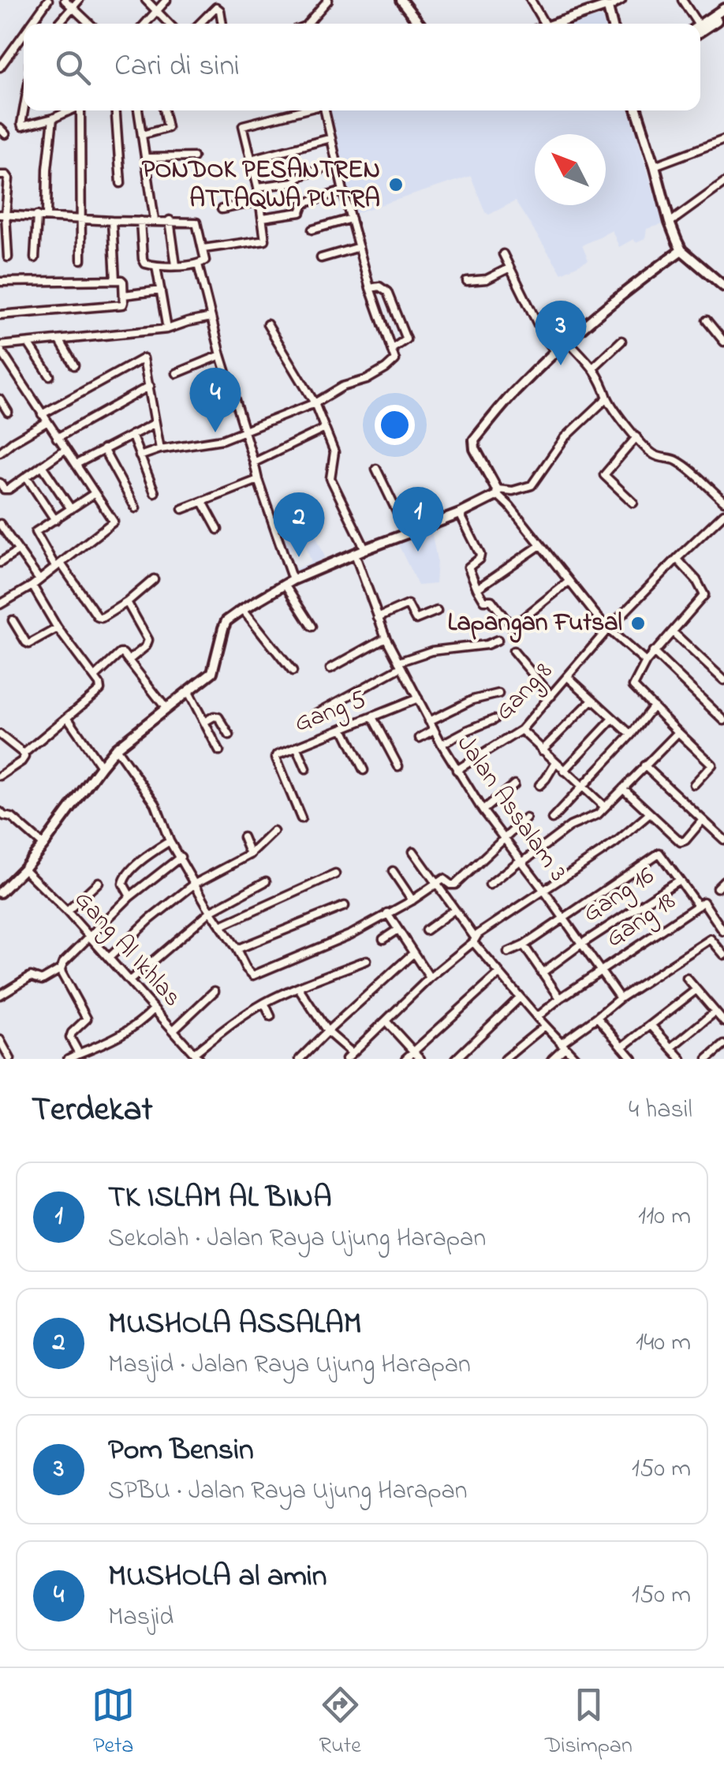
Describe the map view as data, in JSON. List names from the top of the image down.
{
  "streets": {
    "street": [
      "Gang 8",
      "Gang 5",
      "Jalan Assalam 3",
      "Gang 16",
      "Gang 18",
      "Gang Al Ikhlas"
    ]
  },
  "crossings": [
    ["Gang 8", "Jalan Assalam 3"],
    ["Gang 5", "Jalan Assalam 3"],
    ["Jalan Assalam 3", "Gang 16"],
    ["Jalan Assalam 3", "Gang 18"]
  ],
  "places": ["PONDOK PESANTREN ATTAQWA PUTRA", "Lapangan Futsal"],
  "north": "top left",
  "page": {
    "search": "Cari di sini",
    "pins": [
      "3",
      "4",
      "1",
      "2"
    ],
    "heading": ["Terdekat", "4 hasil"],
    "list": [
      {
        "mark": "1",
        "name": "TK ISLAM AL BINA",
        "note": "Sekolah · Jalan Raya Ujung Harapan",
        "value": "110 m"
      },
      {
        "mark": "2",
        "name": "MUSHOLA ASSALAM",
        "note": "Masjid · Jalan Raya Ujung Harapan",
        "value": "140 m"
      },
      {
        "mark": "3",
        "name": "Pom Bensin",
        "note": "SPBU · Jalan Raya Ujung Harapan",
        "value": "150 m"
      },
      {
        "mark": "4",
        "name": "MUSHOLA al amin",
        "note": "Masjid",
        "value": "150 m"
      }
    ],
    "nav": ["Peta", "Rute", "Disimpan"]
  }
}
